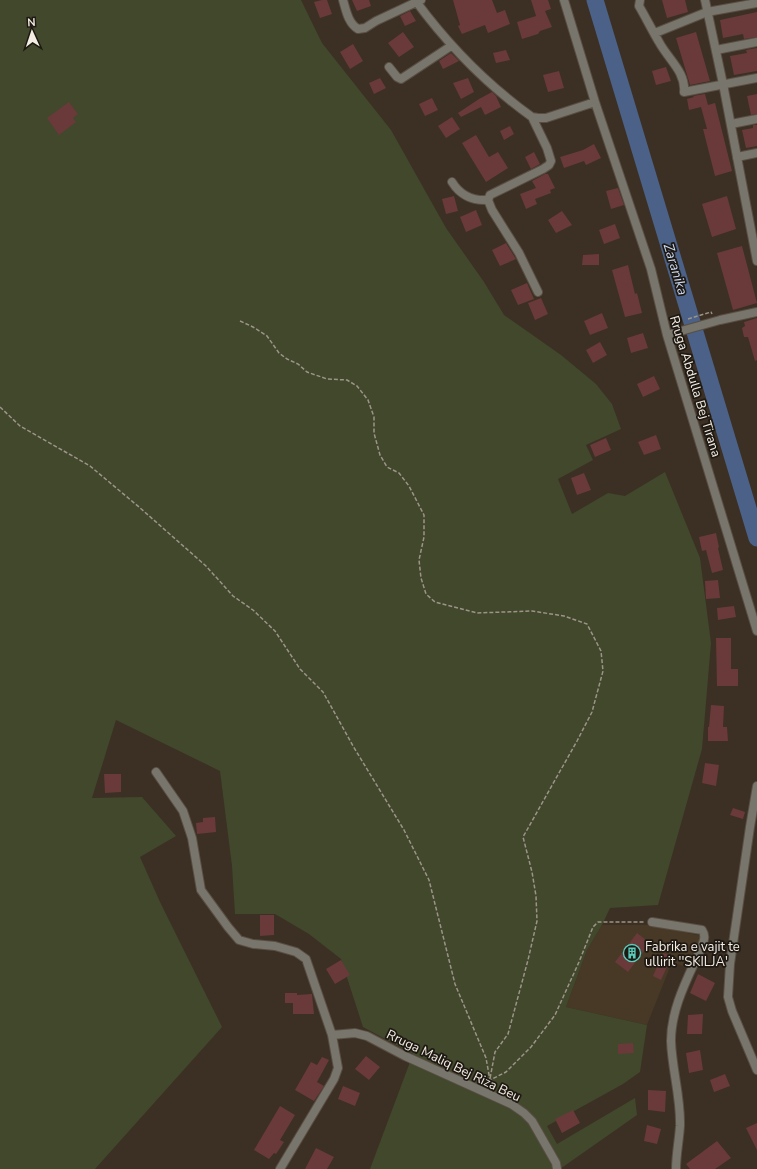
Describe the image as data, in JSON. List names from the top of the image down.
{
  "streets": {
    "street": ["Rruga Abdulla Bej Tirana", "Rruga Maliq Bej Riza Beu"]
  },
  "water": ["Zaranika"],
  "places": {
    "building": ["Fabrika e vajit te ullirit ''SKILJA'"]
  },
  "north": "top"
}
